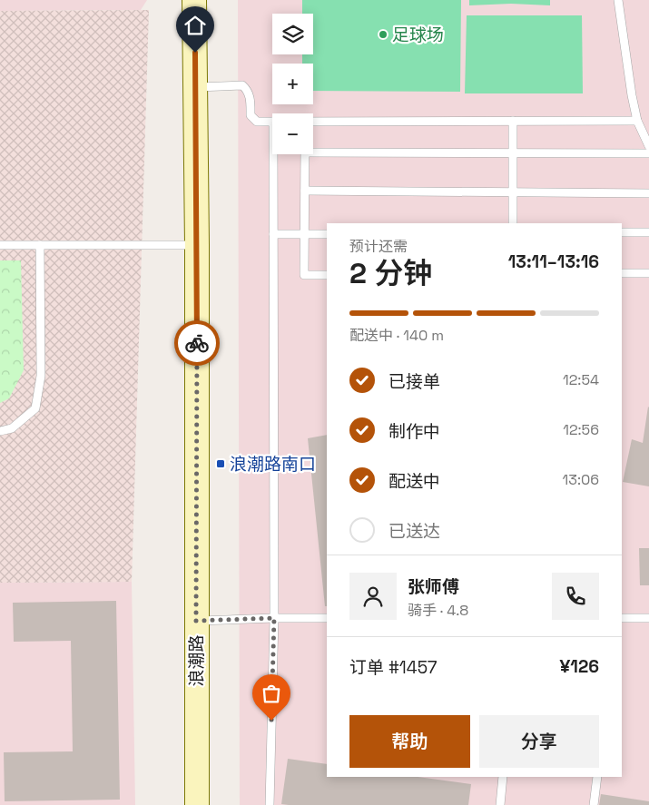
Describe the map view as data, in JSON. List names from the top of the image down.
{
  "streets": {
    "main road": ["浪潮路"]
  },
  "places": {
    "other": ["足球场"],
    "transit": ["浪潮路南口"]
  },
  "page": {
    "map_buttons": ["+", "−"],
    "heading": ["2 分钟", "预计还需", "13:11–13:16"],
    "panel": [
      "张师傅",
      "骑手 · 4.8",
      "订单 #1457",
      "¥126"
    ],
    "bar": "配送中 · 140 m",
    "list": [
      ["已接单", "12:54"],
      ["制作中", "12:56"],
      ["配送中", "13:06"],
      "已送达"
    ],
    "buttons": ["帮助", "分享"]
  }
}
